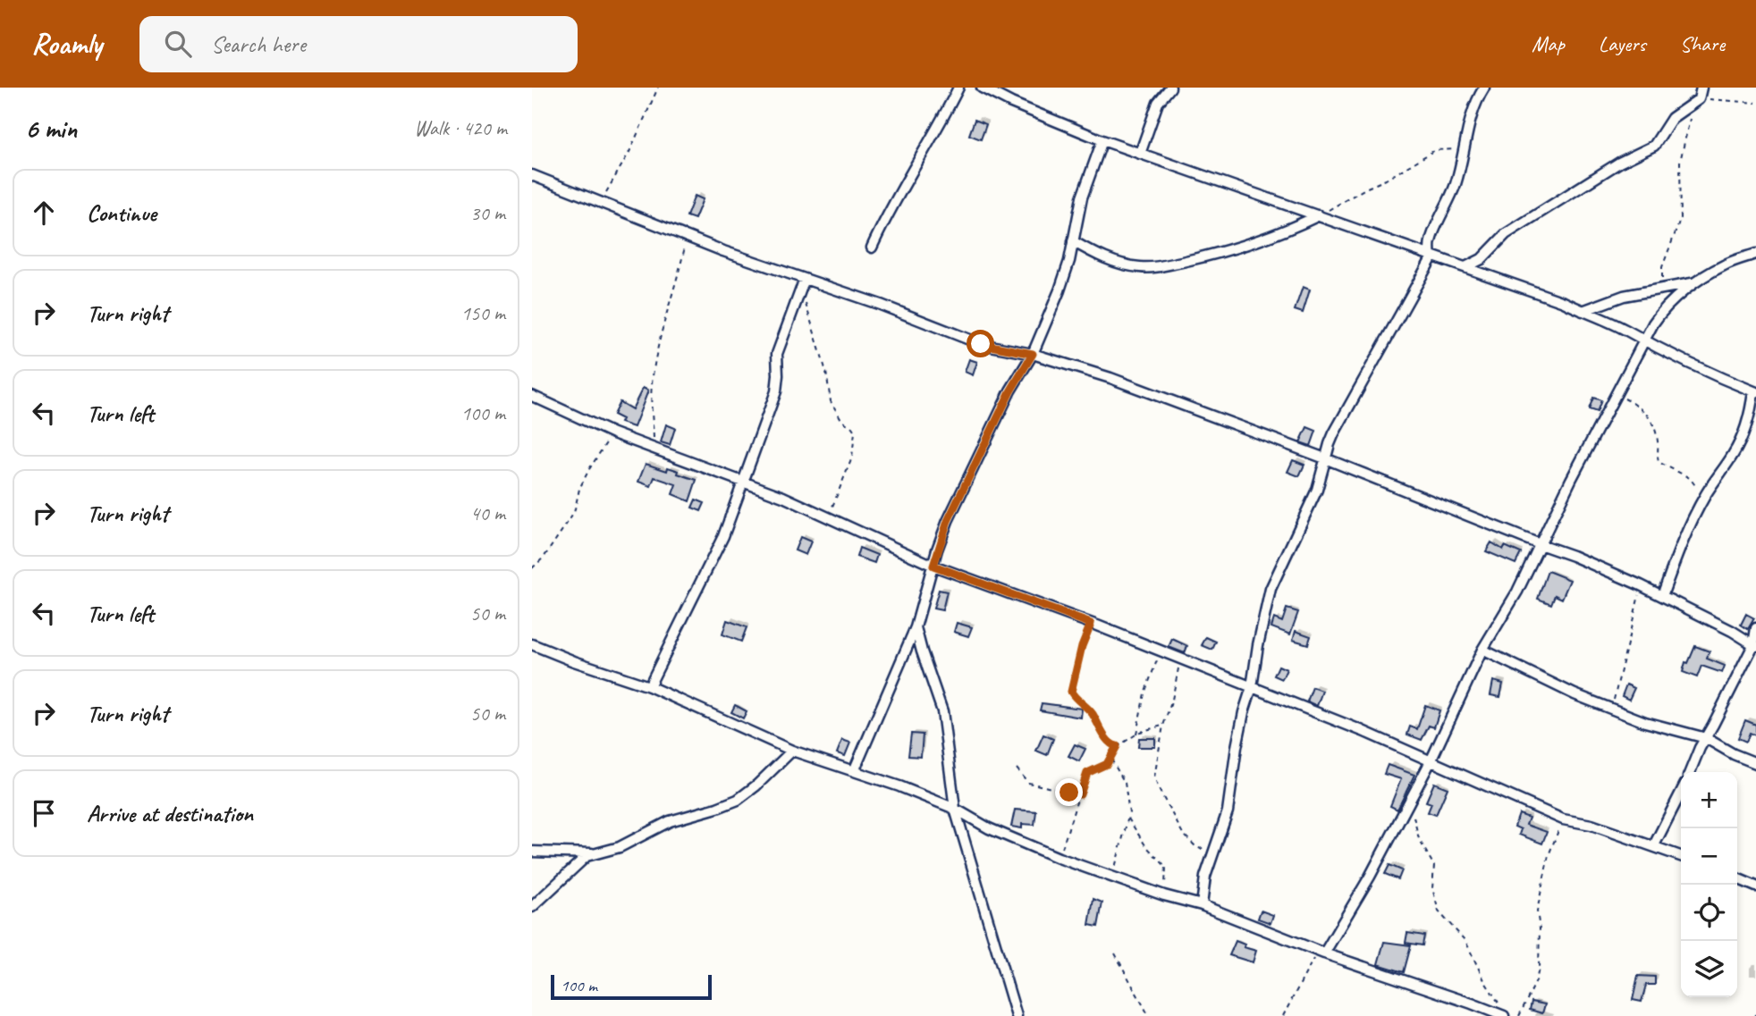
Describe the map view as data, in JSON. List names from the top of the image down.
{
  "scale_bar": "100 m",
  "page": {
    "header": "Roamly",
    "search": "Search here",
    "nav": ["Map", "Layers", "Share"],
    "heading": ["6 min", "Walk · 420 m"],
    "list": [
      ["Continue", "30 m"],
      ["Turn right", "150 m"],
      ["Turn left", "100 m"],
      ["Turn right", "40 m"],
      ["Turn left", "50 m"],
      ["Turn right", "50 m"],
      "Arrive at destination"
    ],
    "map_buttons": ["+", "−"],
    "scale": "100 m"
  }
}
